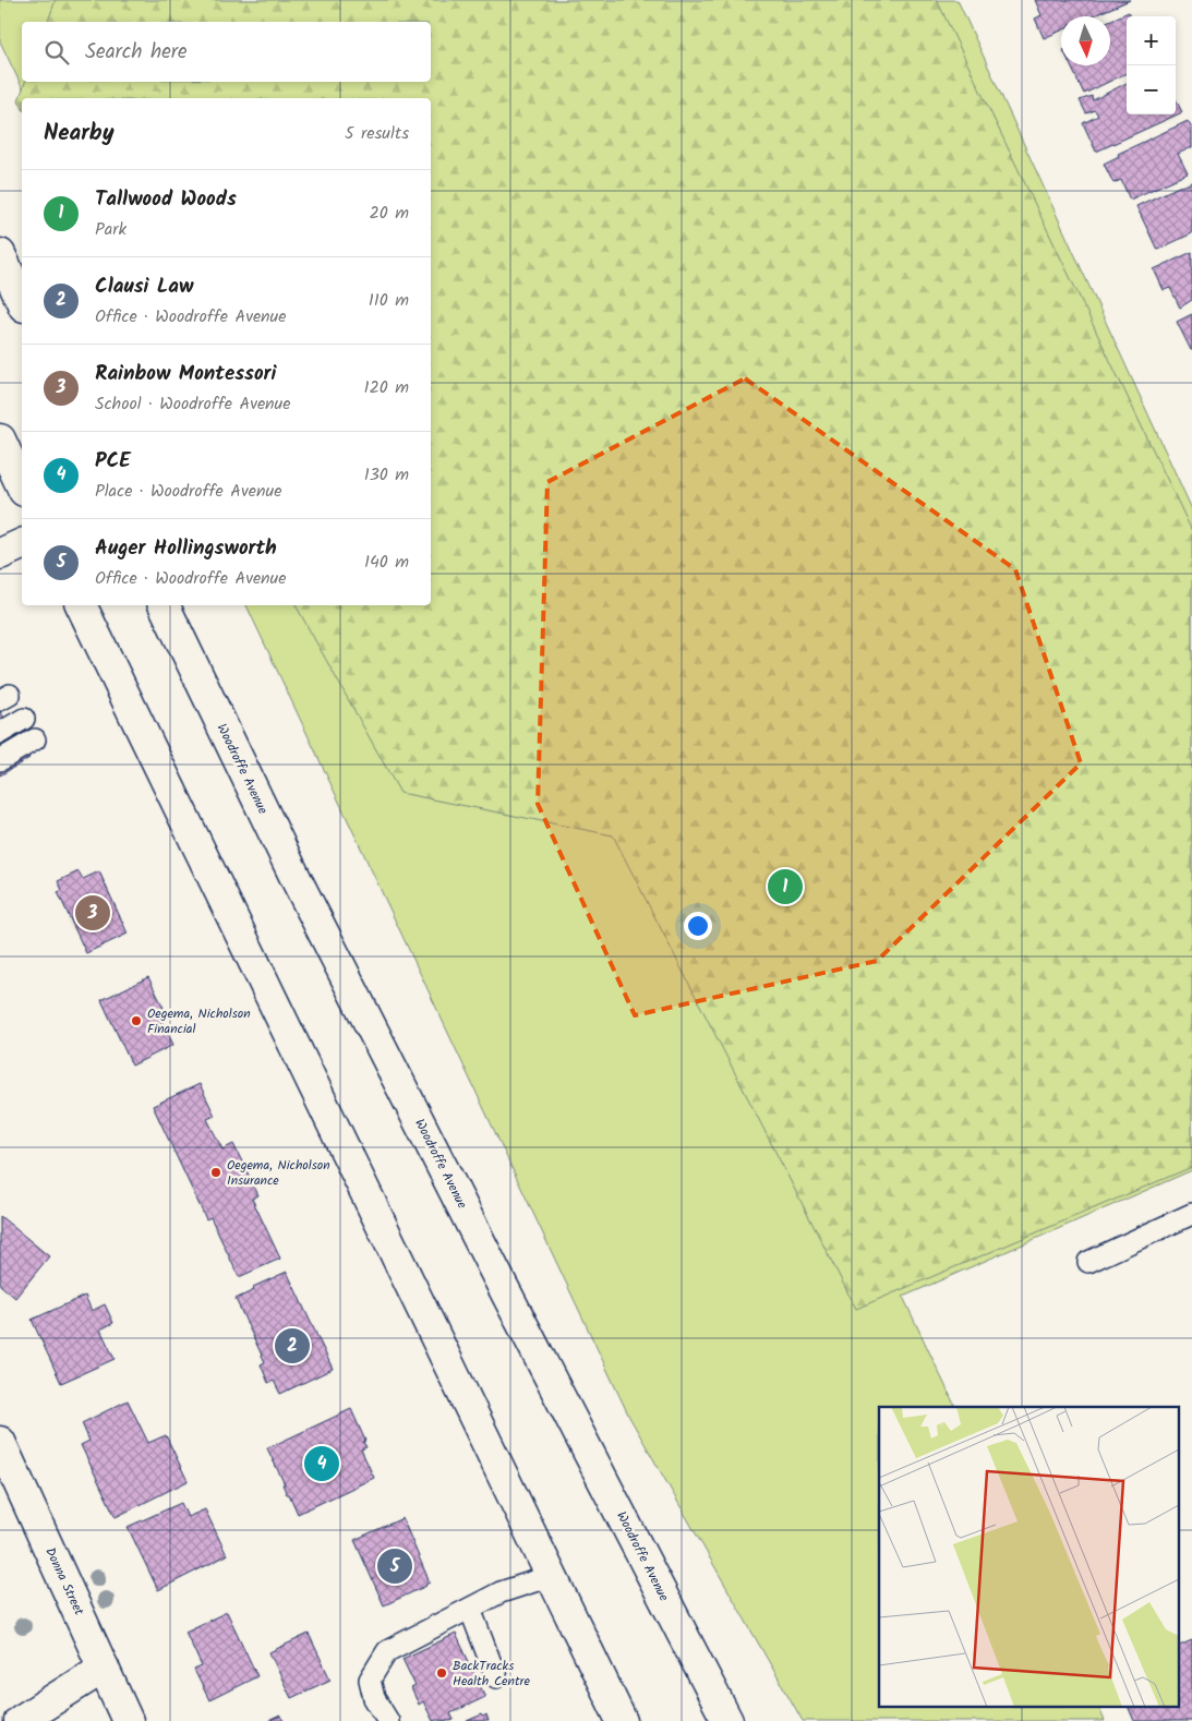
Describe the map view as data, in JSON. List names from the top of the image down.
{
  "streets": {
    "main road": ["Woodroffe Avenue", "Donna Street"]
  },
  "places": ["Oegema, Nicholson Financial", "Oegema, Nicholson Insurance", "BackTracks Health Centre"],
  "north": "bottom",
  "page": {
    "map_buttons": ["+", "−"],
    "search": "Search here",
    "heading": ["Nearby", "5 results"],
    "list": [
      {
        "mark": "1",
        "name": "Tallwood Woods",
        "note": "Park",
        "value": "20 m"
      },
      {
        "mark": "2",
        "name": "Clausi Law",
        "note": "Office · Woodroffe Avenue",
        "value": "110 m"
      },
      {
        "mark": "3",
        "name": "Rainbow Montessori",
        "note": "School · Woodroffe Avenue",
        "value": "120 m"
      },
      {
        "mark": "4",
        "name": "PCE",
        "note": "Place · Woodroffe Avenue",
        "value": "130 m"
      },
      {
        "mark": "5",
        "name": "Auger Hollingsworth",
        "note": "Office · Woodroffe Avenue",
        "value": "140 m"
      }
    ],
    "pins": [
      "1",
      "3",
      "2",
      "4",
      "5"
    ]
  }
}
